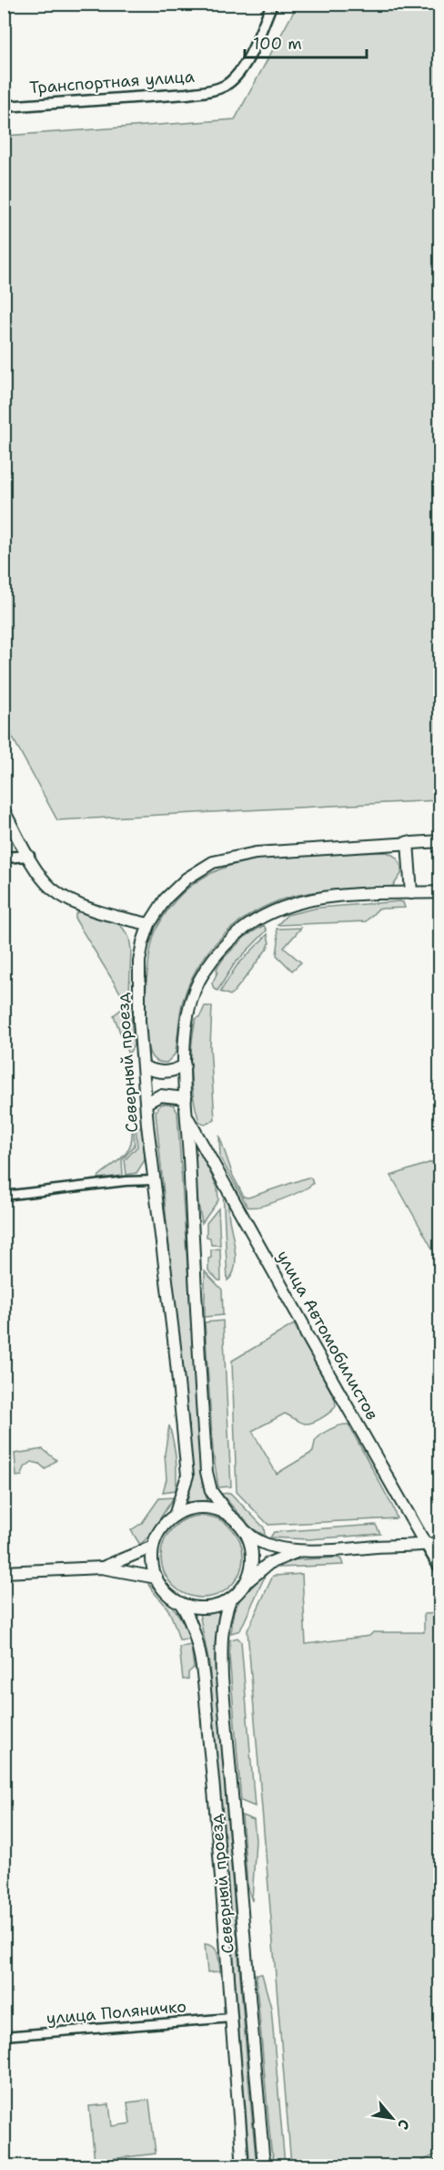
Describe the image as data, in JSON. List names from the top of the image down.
{
  "streets": {
    "main road": ["Северный проезд", "улица Автомобилистов"],
    "street": ["Транспортная улица", "улица Поляничко"]
  },
  "crossings": [
    ["Северный проезд", "улица Поляничко"]
  ],
  "scale_bar": "100 m",
  "north": "bottom right"
}
